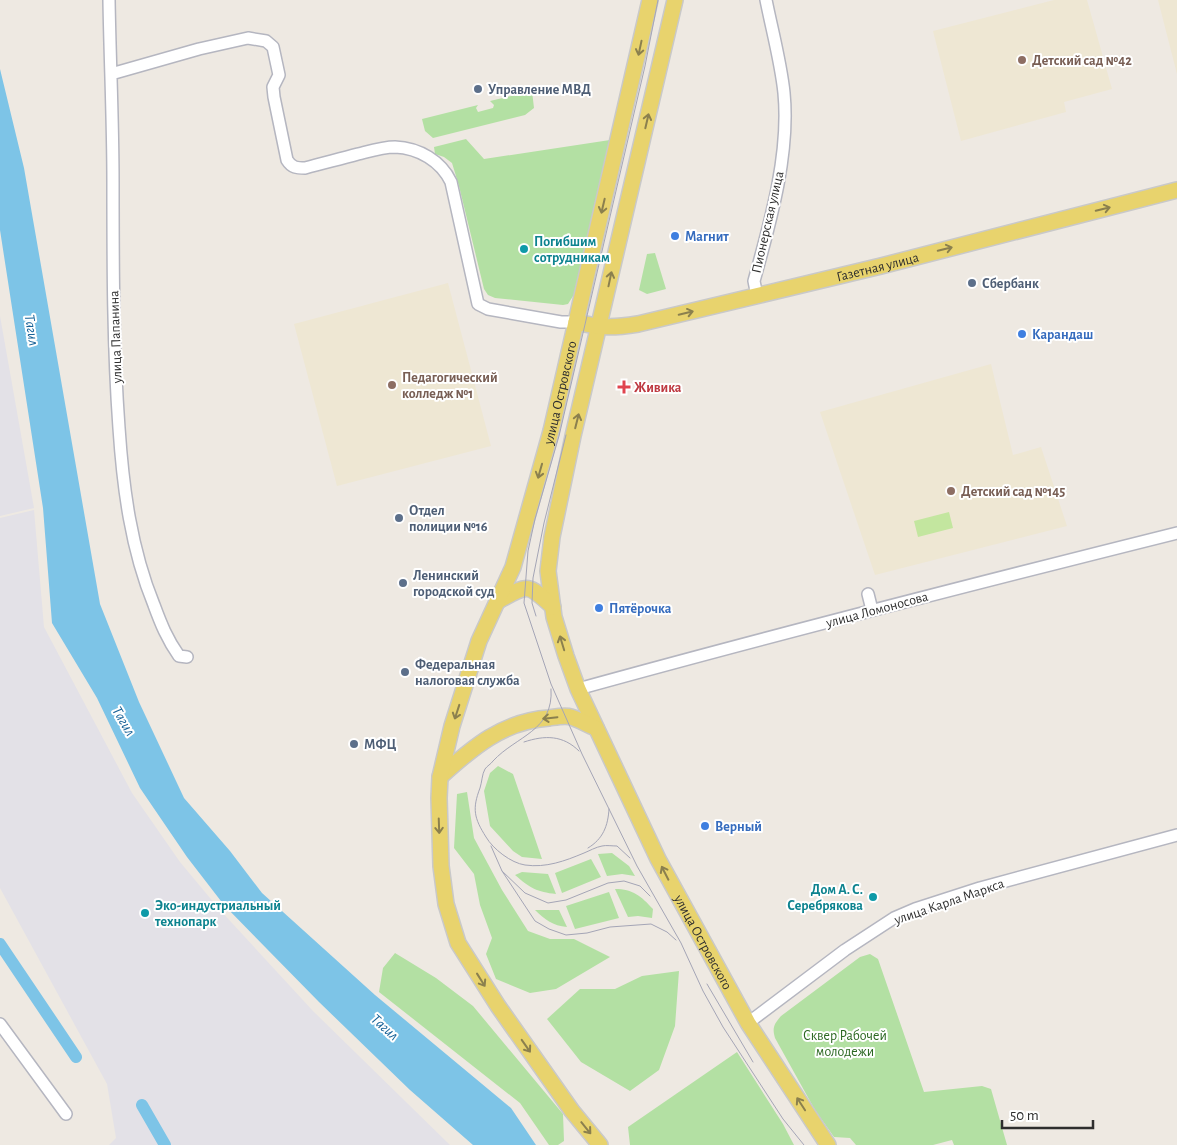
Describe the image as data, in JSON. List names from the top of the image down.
{
  "streets": {
    "main road": ["Газетная улица", "улица Островского"],
    "street": [
      "Пионерская улица",
      "улица Папанина",
      "улица Ломоносова",
      "улица Карла Маркса"
    ]
  },
  "crossings": [
    ["Пионерская улица", "Газетная улица"],
    ["Газетная улица", "улица Островского"],
    ["улица Островского", "улица Ломоносова"],
    ["улица Островского", "улица Карла Маркса"]
  ],
  "one_way": ["Газетная улица"],
  "water": ["Тагил"],
  "parks": ["Сквер Рабочей молодежи"],
  "places": {
    "other": [
      "Детский сад №42",
      "Управление МВД",
      "Магнит",
      "Погибшим сотрудникам",
      "Сбербанк",
      "Карандаш",
      "Педагогический колледж №1",
      "Детский сад №145",
      "Отдел полиции №16",
      "Ленинский городской суд",
      "Пятёрочка",
      "Федеральная налоговая служба",
      "МФЦ",
      "Верный",
      "Дом А. С. Серебрякова",
      "Эко-индустриальный технопарк"
    ],
    "health": ["Живика"]
  },
  "scale_bar": "50 m"
}
